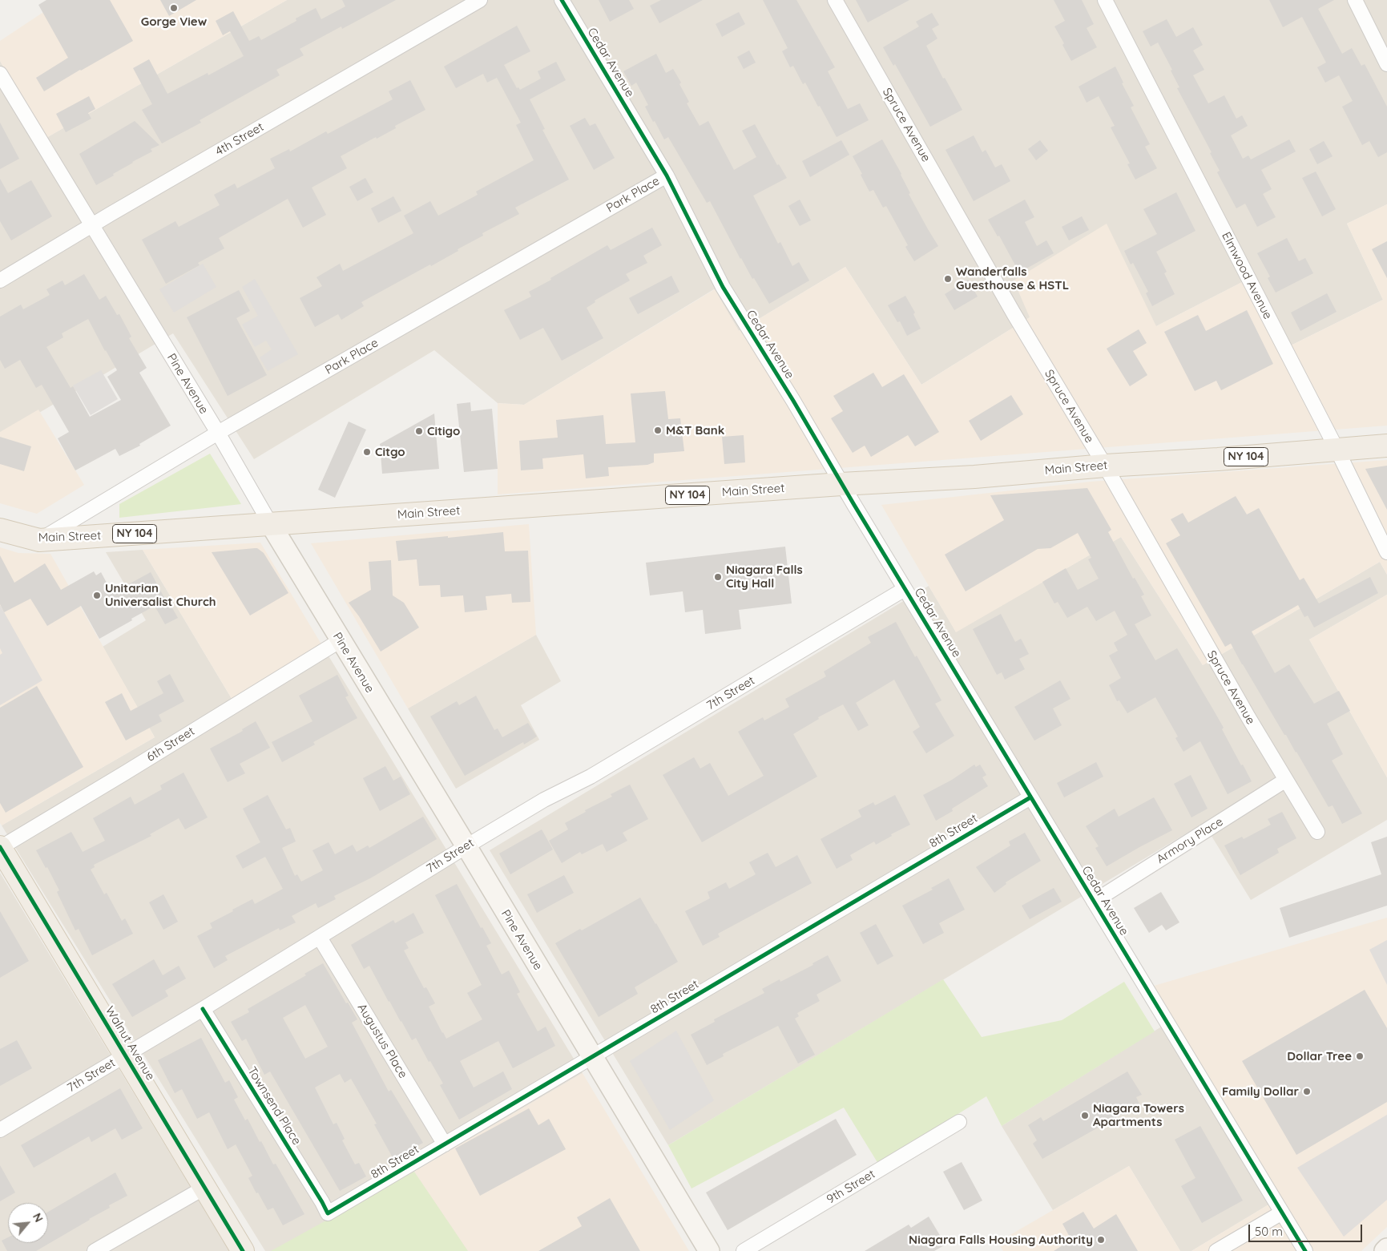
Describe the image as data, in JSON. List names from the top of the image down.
{
  "streets": {
    "main road": [
      "Pine Avenue",
      "NY 104",
      "Main Street",
      "Walnut Avenue"
    ],
    "street": [
      "Cedar Avenue",
      "Spruce Avenue",
      "4th Street",
      "Park Place",
      "Elmwood Avenue",
      "7th Street",
      "6th Street",
      "8th Street",
      "Armory Place",
      "Augustus Place",
      "Townsend Place",
      "9th Street"
    ]
  },
  "crossings": [
    ["Cedar Avenue", "Park Place"],
    ["Cedar Avenue", "Main Street"],
    ["Cedar Avenue", "7th Street"],
    ["Cedar Avenue", "8th Street"],
    ["Cedar Avenue", "Armory Place"],
    ["Spruce Avenue", "Main Street"],
    ["Spruce Avenue", "Armory Place"],
    ["4th Street", "Pine Avenue"],
    ["Park Place", "Pine Avenue"],
    ["Park Place", "Main Street"],
    ["Elmwood Avenue", "Main Street"],
    ["Pine Avenue", "Main Street"],
    ["Pine Avenue", "7th Street"],
    ["Pine Avenue", "6th Street"],
    ["Pine Avenue", "8th Street"],
    ["7th Street", "Augustus Place"],
    ["7th Street", "Walnut Avenue"],
    ["7th Street", "Townsend Place"],
    ["6th Street", "Walnut Avenue"],
    ["8th Street", "Augustus Place"],
    ["8th Street", "Townsend Place"]
  ],
  "places": [
    "Gorge View",
    "Wanderfalls Guesthouse & HSTL",
    "M&T Bank",
    "Citigo",
    "Citgo",
    "Niagara Falls City Hall",
    "Unitarian Universalist Church",
    "Dollar Tree",
    "Family Dollar",
    "Niagara Towers Apartments",
    "Niagara Falls Housing Authority"
  ],
  "scale_bar": "50 m",
  "north": "top right"
}
